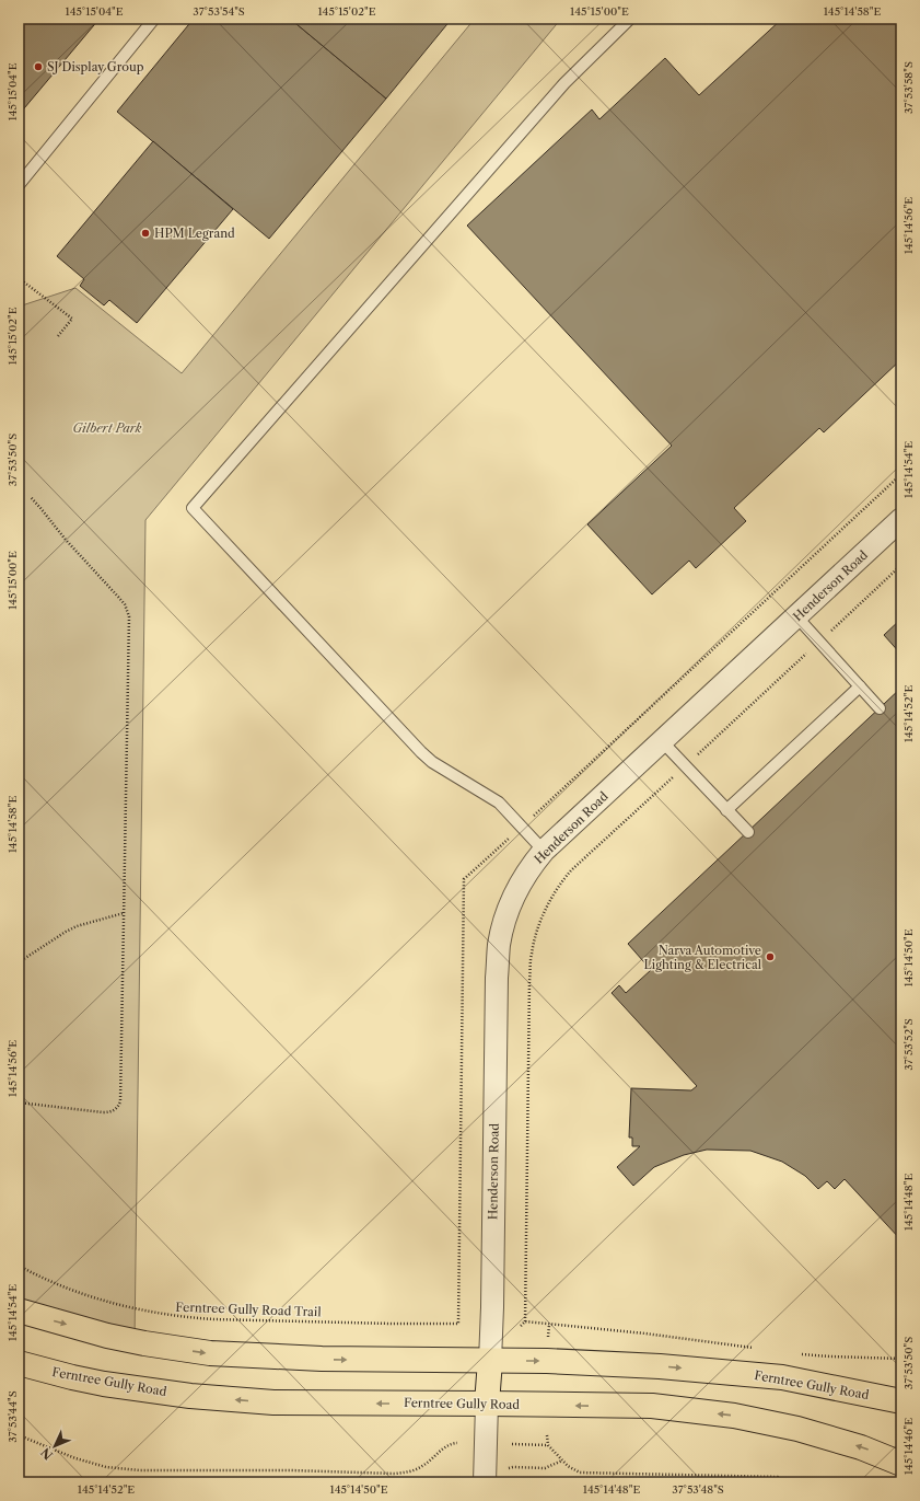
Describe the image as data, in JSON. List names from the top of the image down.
{
  "streets": {
    "main road": ["Ferntree Gully Road"],
    "street": ["Henderson Road"],
    "path": ["Ferntree Gully Road Trail"]
  },
  "crossings": [
    ["Henderson Road", "Ferntree Gully Road"]
  ],
  "parks": ["Gilbert Park"],
  "places": ["SJ Display Group", "HPM Legrand", "Narva Automotive Lighting & Electrical"],
  "north": "bottom left",
  "coordinates": [
    "145°15'04\"E",
    "37°53'54\"S",
    "145°15'02\"E",
    "145°15'00\"E",
    "145°14'58\"E",
    "37°53'58\"S",
    "145°14'56\"E",
    "37°53'50\"S",
    "145°14'54\"E",
    "145°14'52\"E",
    "145°14'50\"E",
    "37°53'52\"S",
    "145°14'48\"E",
    "37°53'44\"S",
    "145°14'46\"E",
    "37°53'48\"S"
  ]
}
